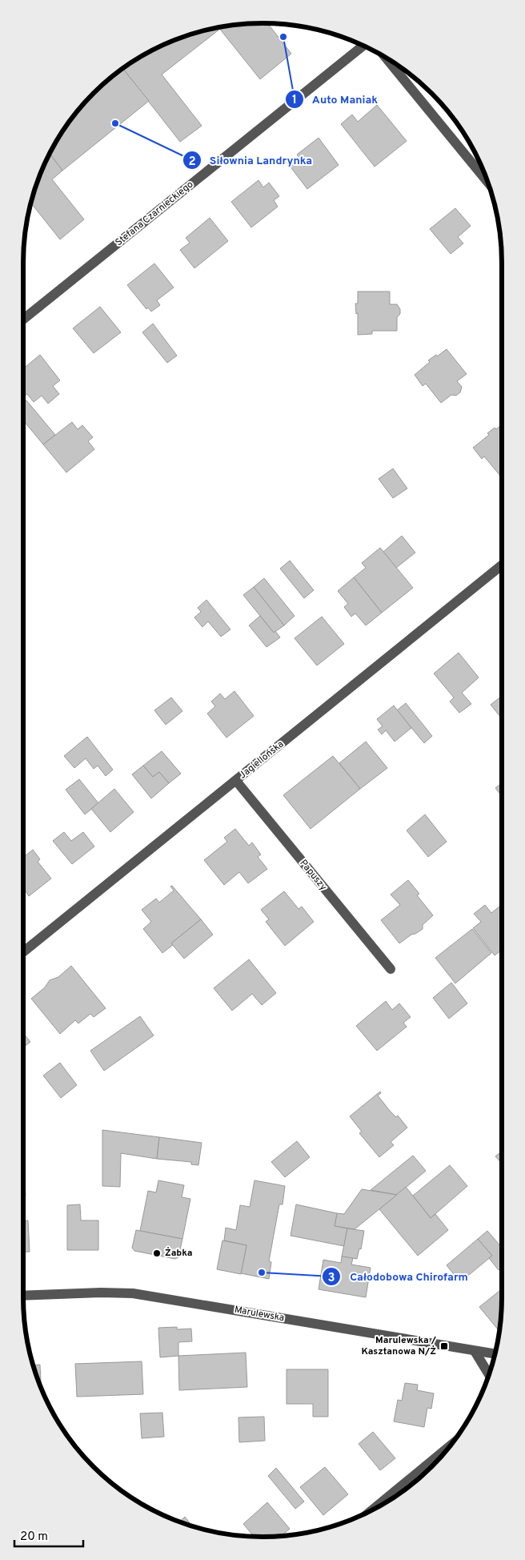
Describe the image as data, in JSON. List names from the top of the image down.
{
  "streets": {
    "street": [
      "Stefana Czarnieckiego",
      "Jagiellońska",
      "Papuszy",
      "Marulewska"
    ]
  },
  "crossings": [
    ["Jagiellońska", "Papuszy"]
  ],
  "places": {
    "other": [
      "Auto Maniak",
      "Siłownia Landrynka",
      "Żabka",
      "Całodobowa Chirofarm"
    ],
    "transit": ["Marulewska / Kasztanowa N/Ż"]
  },
  "scale_bar": "20 m"
}
